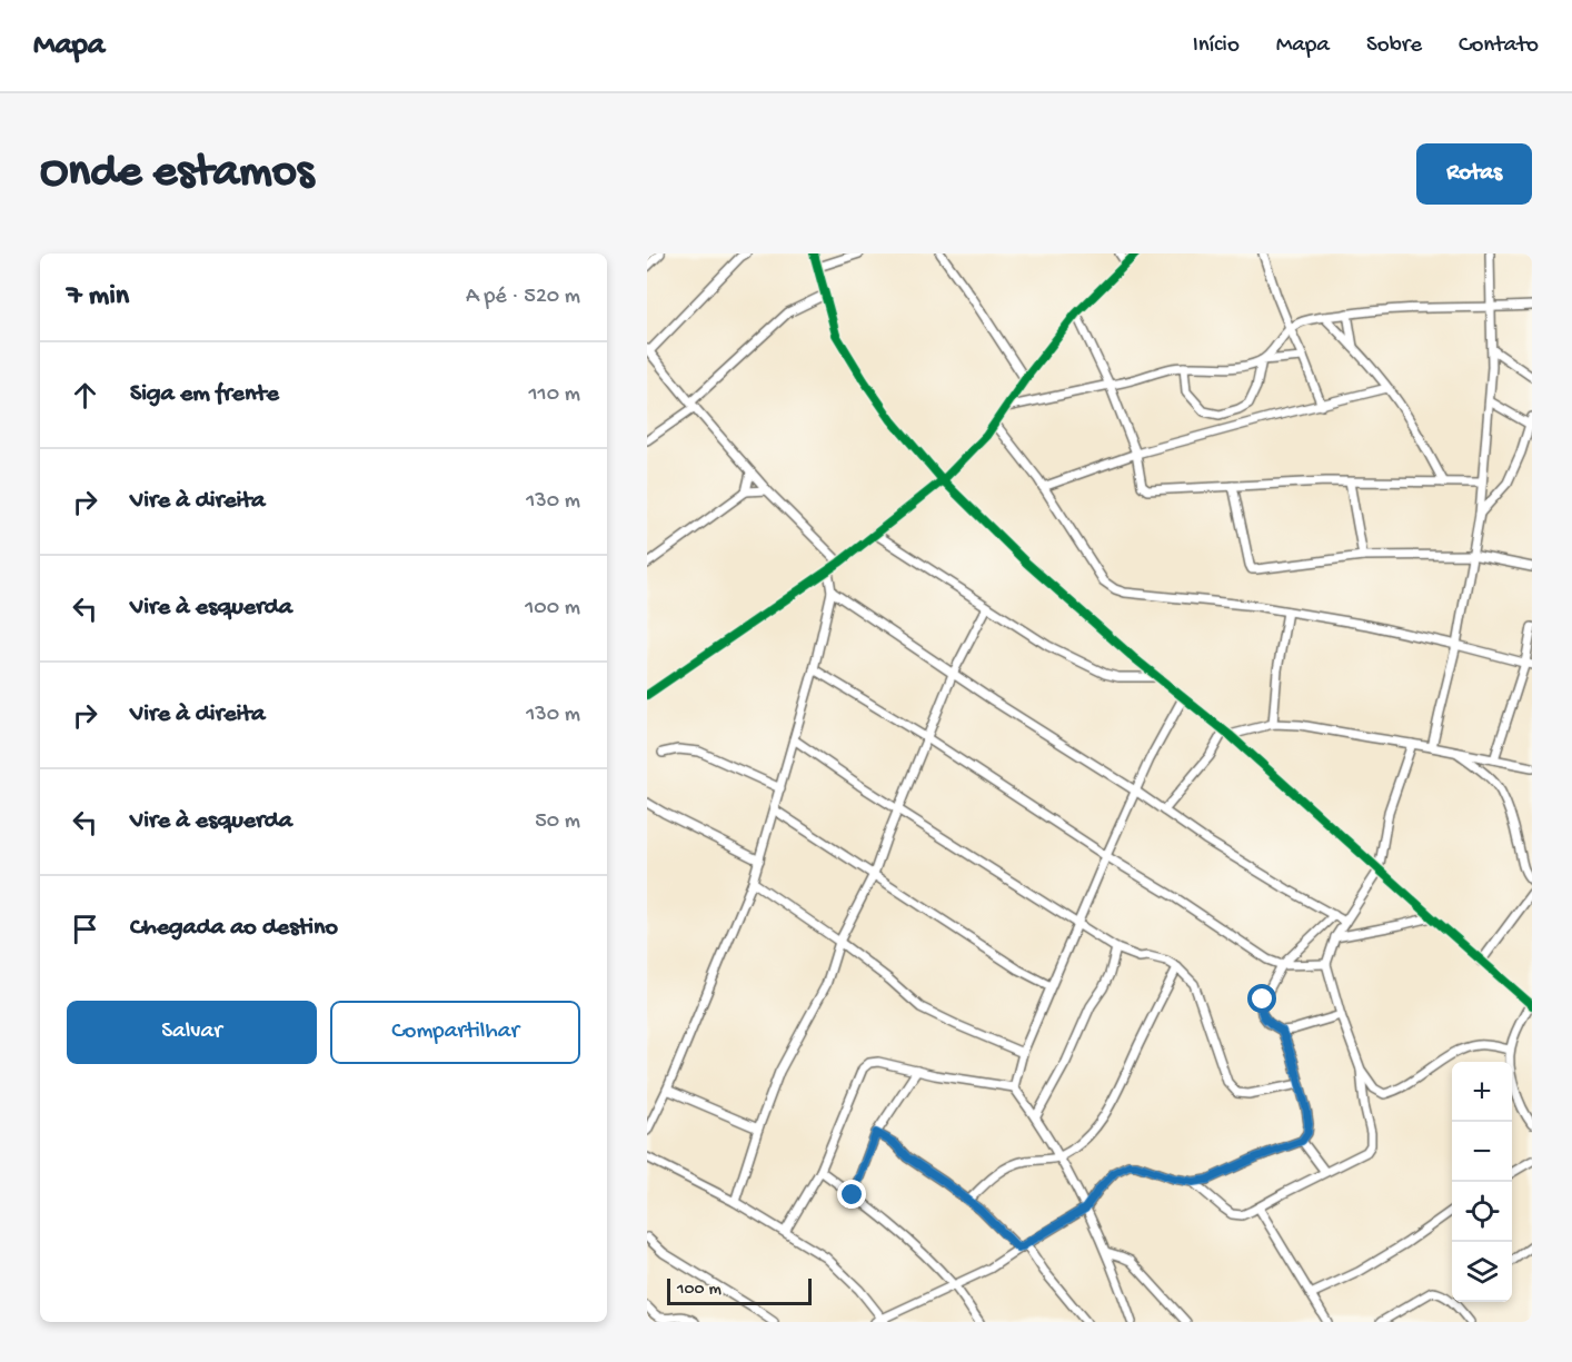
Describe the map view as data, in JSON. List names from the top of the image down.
{
  "scale_bar": "100 m",
  "page": {
    "header": "Mapa",
    "nav": [
      "Início",
      "Mapa",
      "Sobre",
      "Contato"
    ],
    "buttons": [
      "Rotas",
      ["Salvar", "Compartilhar"]
    ],
    "title": "Onde estamos",
    "heading": ["7 min", "A pé · 520 m"],
    "list": [
      ["Siga em frente", "110 m"],
      ["Vire à direita", "130 m"],
      ["Vire à esquerda", "100 m"],
      ["Vire à direita", "130 m"],
      ["Vire à esquerda", "50 m"],
      "Chegada ao destino"
    ],
    "map_buttons": ["+", "−"],
    "scale": "100 m"
  }
}
